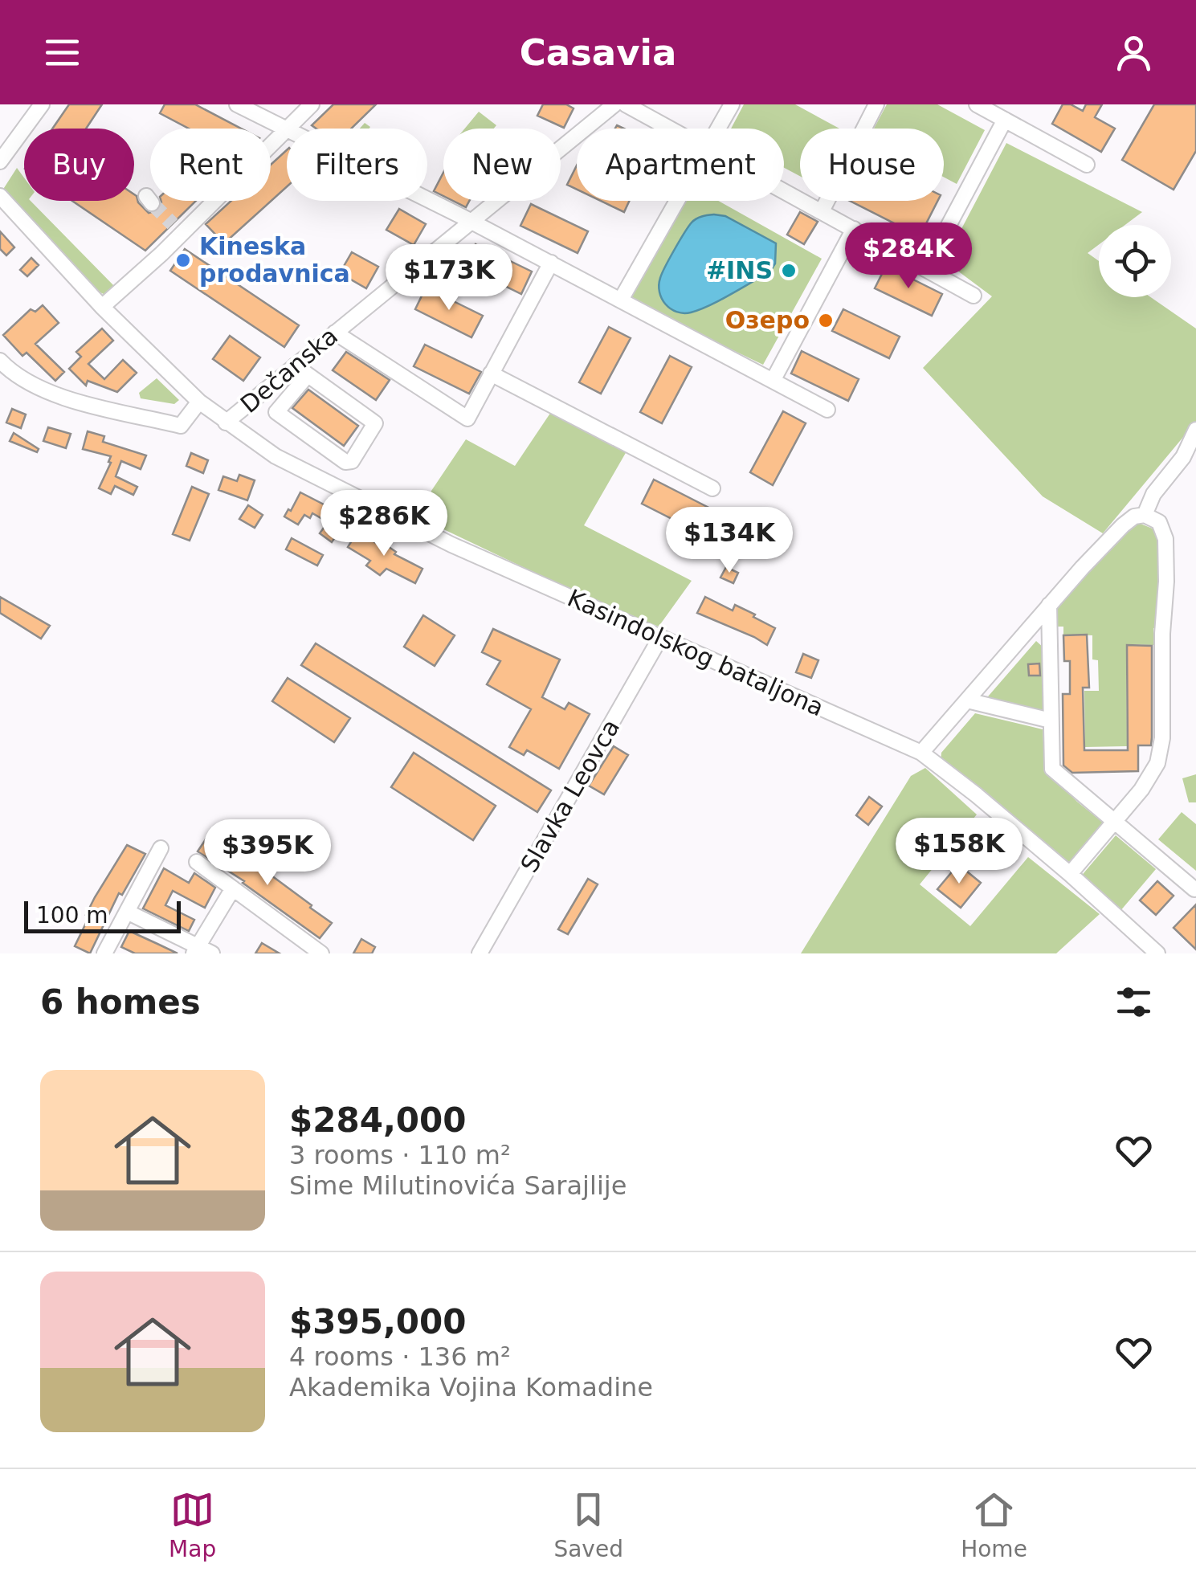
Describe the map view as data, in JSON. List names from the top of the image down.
{
  "streets": {
    "street": ["Dečanska", "Kasindolskog bataljona", "Slavka Leovca"]
  },
  "crossings": [
    ["Dečanska", "Kasindolskog bataljona"],
    ["Kasindolskog bataljona", "Slavka Leovca"]
  ],
  "places": ["Kineska prodavnica", "#INS", "Озеро"],
  "scale_bar": "100 m",
  "page": {
    "header": "Casavia",
    "chip": [
      "Buy",
      "Rent",
      "Filters",
      "New",
      "Apartment",
      "House"
    ],
    "price": [
      "$284K",
      "$173K",
      "$286K",
      "$134K",
      "$158K",
      "$395K"
    ],
    "scale": "100 m",
    "heading": "6 homes",
    "list": [
      {
        "name": "$284,000",
        "note": "3 rooms · 110 m² · Sime Milutinovića Sarajlije"
      },
      {
        "name": "$395,000",
        "note": "4 rooms · 136 m² · Akademika Vojina Komadine"
      }
    ],
    "tabs": ["Map", "Saved", "Home"]
  }
}
